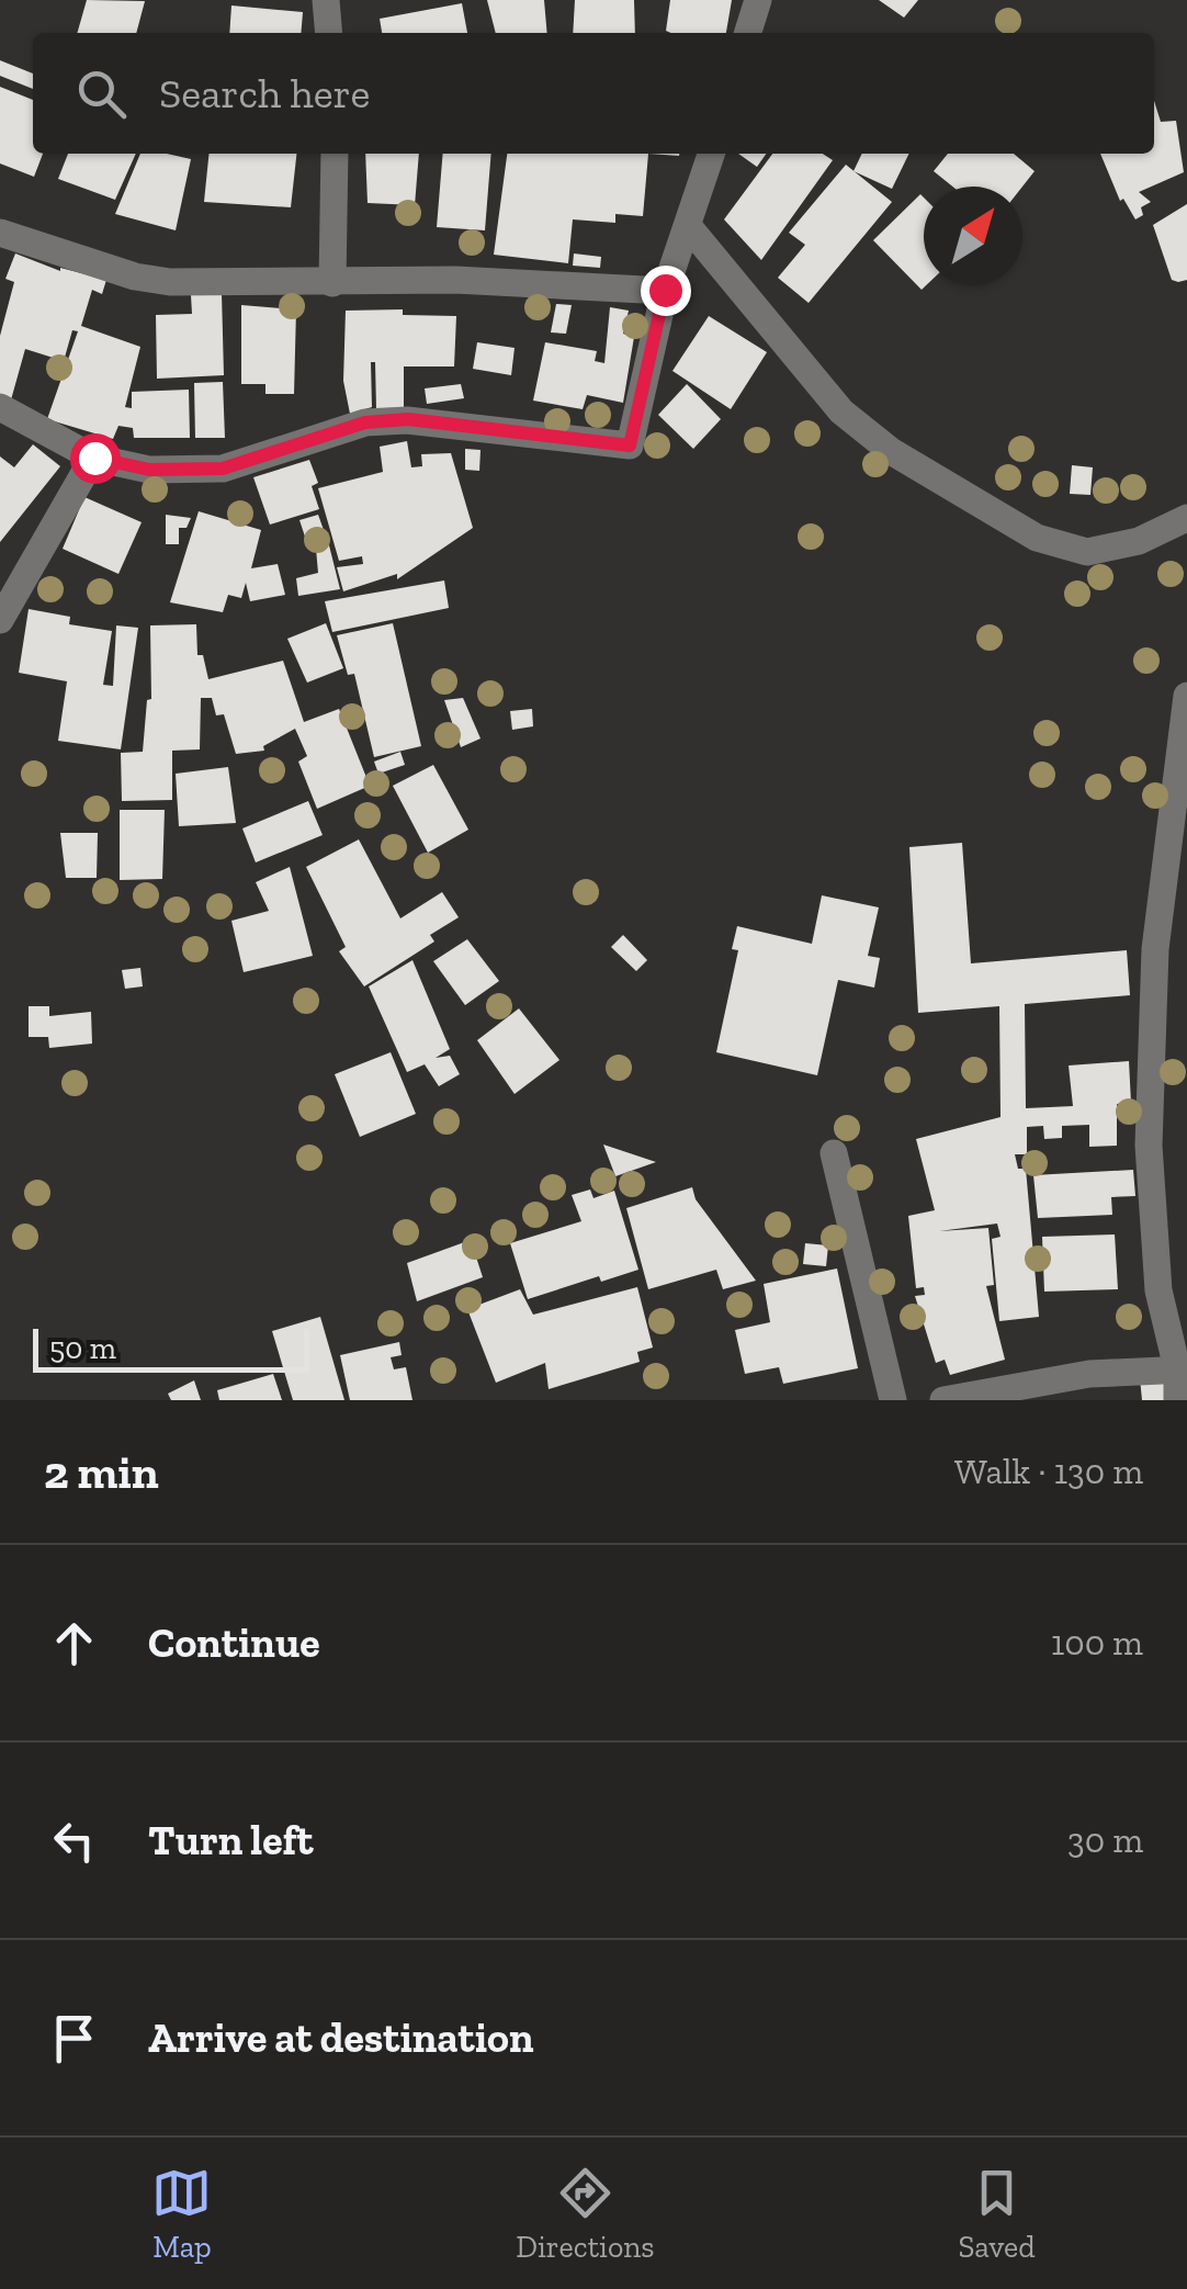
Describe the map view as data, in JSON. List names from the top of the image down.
{
  "scale_bar": "50 m",
  "north": "top right",
  "page": {
    "search": "Search here",
    "scale": "50 m",
    "heading": ["2 min", "Walk · 130 m"],
    "list": [
      ["Continue", "100 m"],
      ["Turn left", "30 m"],
      "Arrive at destination"
    ],
    "nav": ["Map", "Directions", "Saved"]
  }
}
